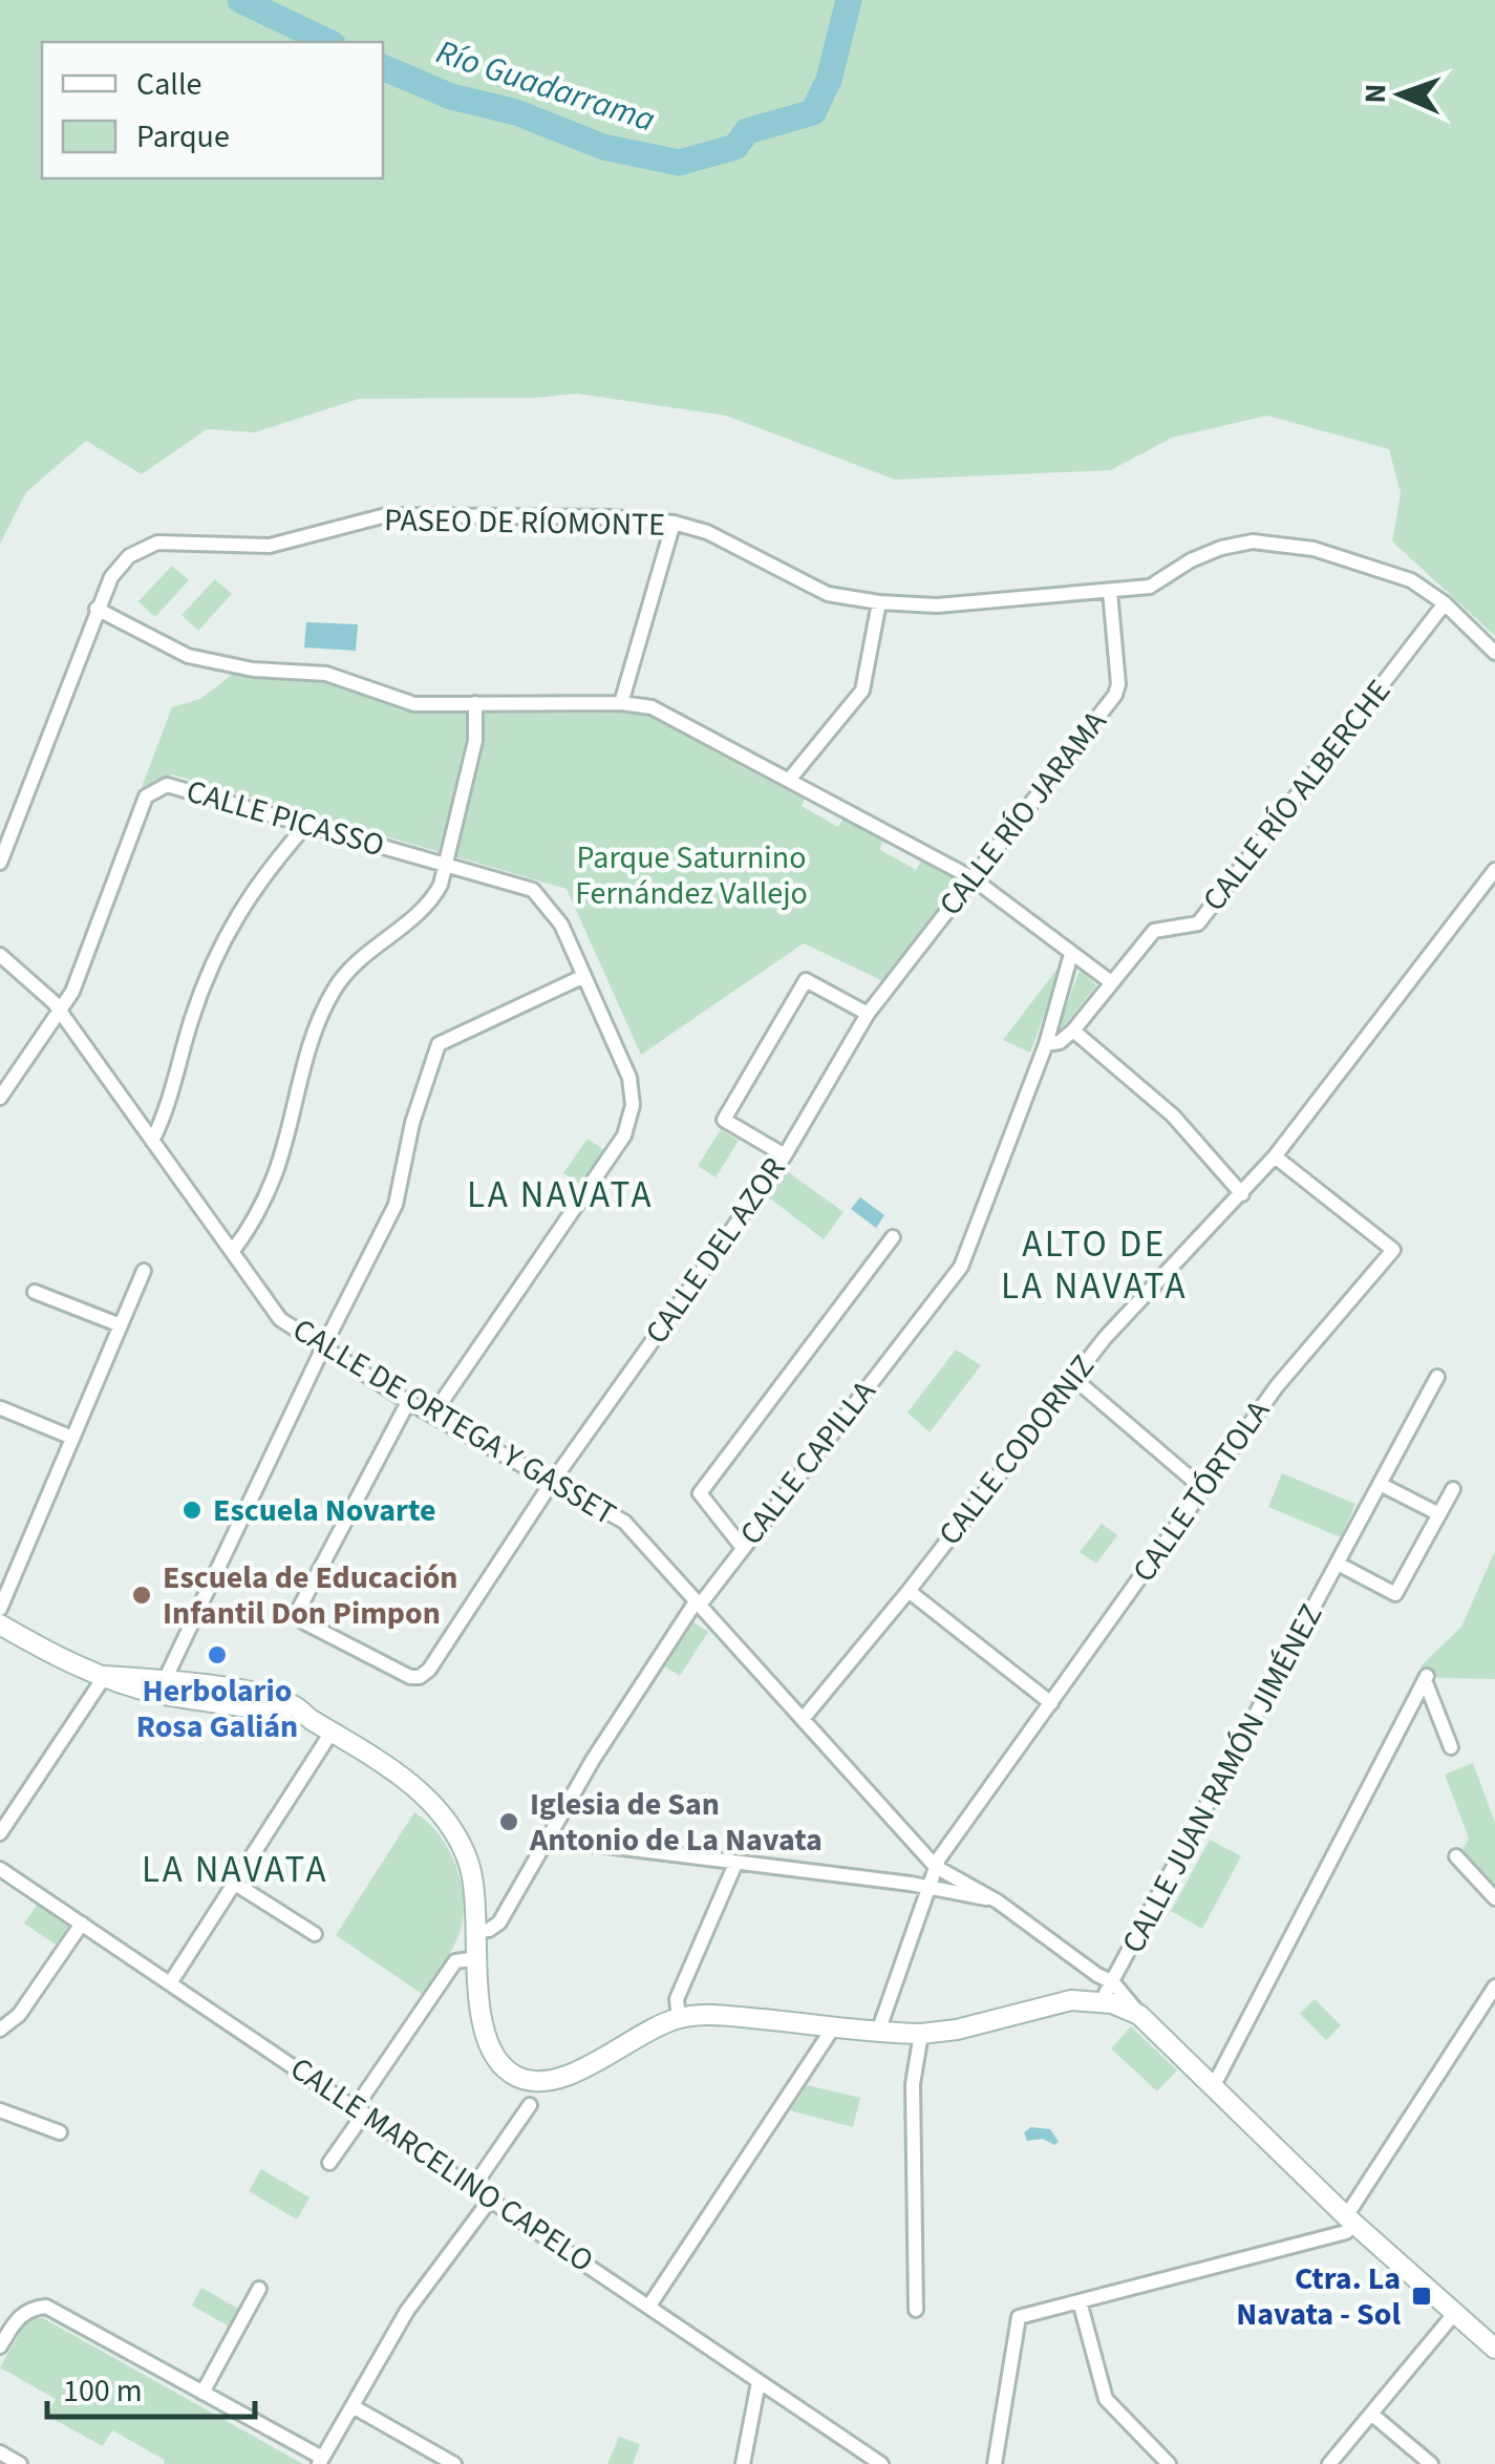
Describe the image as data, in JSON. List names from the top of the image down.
{
  "streets": {
    "street": [
      "PASEO DE RÍOMONTE",
      "CALLE RÍO ALBERCHE",
      "CALLE RÍO JARAMA",
      "CALLE PICASSO",
      "CALLE DEL AZOR",
      "CALLE DE ORTEGA Y GASSET",
      "CALLE CODORNIZ",
      "CALLE CAPILLA",
      "CALLE TÓRTOLA",
      "CALLE JUAN RAMÓN JIMÉNEZ",
      "CALLE MARCELINO CAPELO"
    ]
  },
  "crossings": [
    ["PASEO DE RÍOMONTE", "CALLE RÍO ALBERCHE"],
    ["PASEO DE RÍOMONTE", "CALLE RÍO JARAMA"],
    ["CALLE RÍO ALBERCHE", "CALLE CAPILLA"],
    ["CALLE RÍO JARAMA", "CALLE DEL AZOR"],
    ["CALLE PICASSO", "CALLE DE ORTEGA Y GASSET"],
    ["CALLE DEL AZOR", "CALLE DE ORTEGA Y GASSET"],
    ["CALLE DE ORTEGA Y GASSET", "CALLE CODORNIZ"],
    ["CALLE DE ORTEGA Y GASSET", "CALLE CAPILLA"],
    ["CALLE DE ORTEGA Y GASSET", "CALLE TÓRTOLA"],
    ["CALLE DE ORTEGA Y GASSET", "CALLE JUAN RAMÓN JIMÉNEZ"],
    ["CALLE CODORNIZ", "CALLE TÓRTOLA"]
  ],
  "districts": ["LA NAVATA", "ALTO DE LA NAVATA", "LA NAVATA"],
  "water": ["Río Guadarrama"],
  "parks": ["Parque Saturnino Fernández Vallejo"],
  "places": {
    "other": [
      "Escuela Novarte",
      "Escuela de Educación Infantil Don Pimpon",
      "Herbolario Rosa Galián",
      "Iglesia de San Antonio de La Navata"
    ],
    "transit": ["Ctra. La Navata - Sol"]
  },
  "legend": ["Calle", "Parque"],
  "scale_bar": "100 m",
  "north": "left"
}
